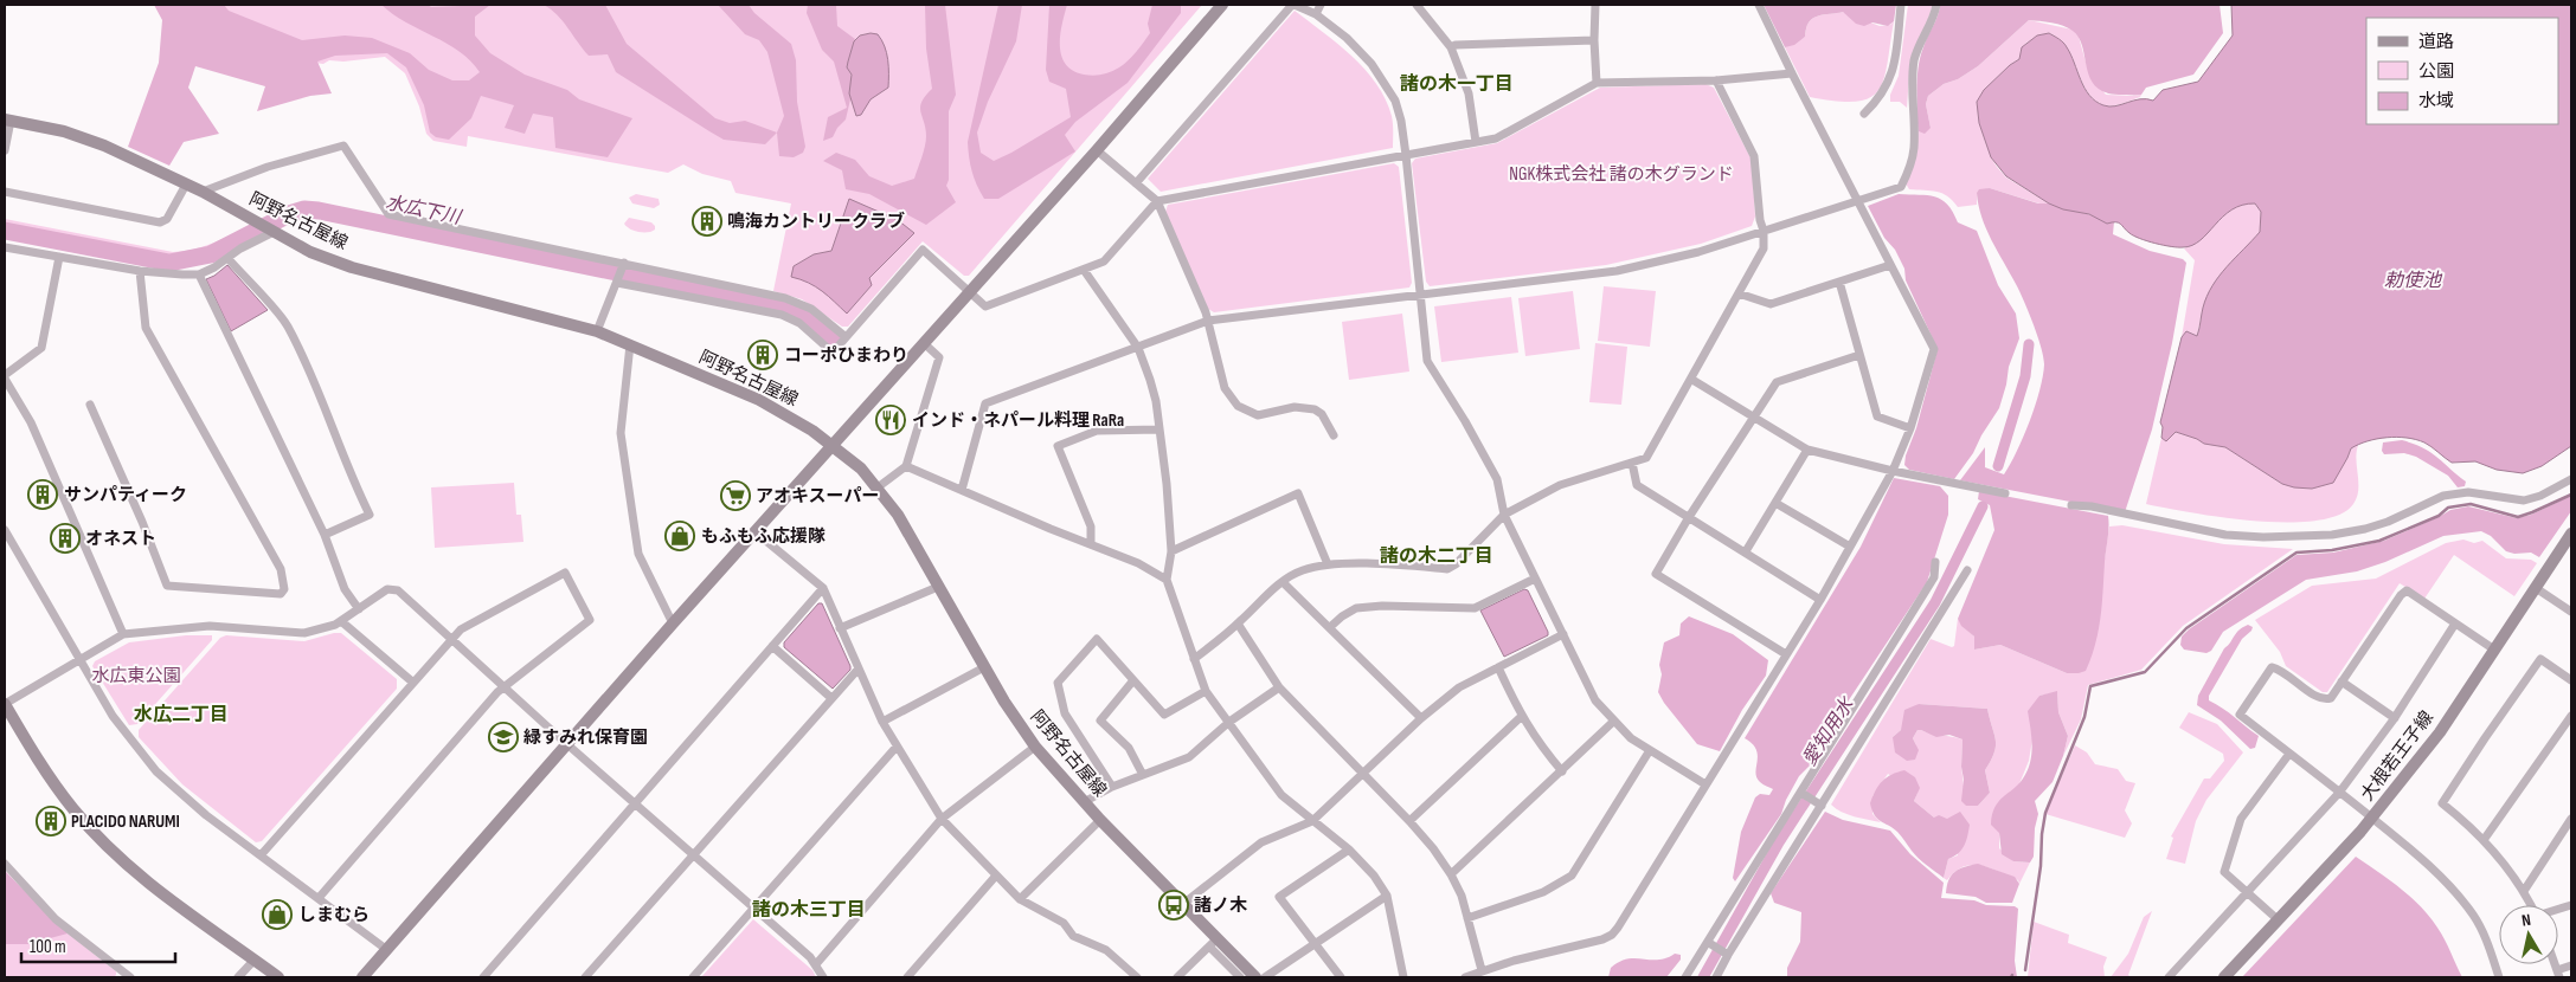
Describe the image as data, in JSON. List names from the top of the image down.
{
  "streets": {
    "street": ["阿野名古屋線", "大根若王子線"]
  },
  "districts": [
    "諸の木一丁目",
    "諸の木二丁目",
    "水広二丁目",
    "諸の木三丁目"
  ],
  "water": ["水広下川", "勅使池", "愛知用水"],
  "parks": ["NGK株式会社 諸の木グランド", "水広東公園"],
  "places": {
    "building": [
      "鳴海カントリークラブ",
      "コーポひまわり",
      "サンパティーク",
      "オネスト",
      "PLACIDO NARUMI"
    ],
    "restaurant": ["インド・ネパール料理 RaRa"],
    "supermarket": ["アオキスーパー"],
    "shop": ["もふもふ応援隊", "しまむら"],
    "school or university": ["緑すみれ保育園"],
    "bus stop": ["諸ノ木"]
  },
  "legend": ["道路", "公園", "水域"],
  "scale_bar": "100 m",
  "north": "top"
}
